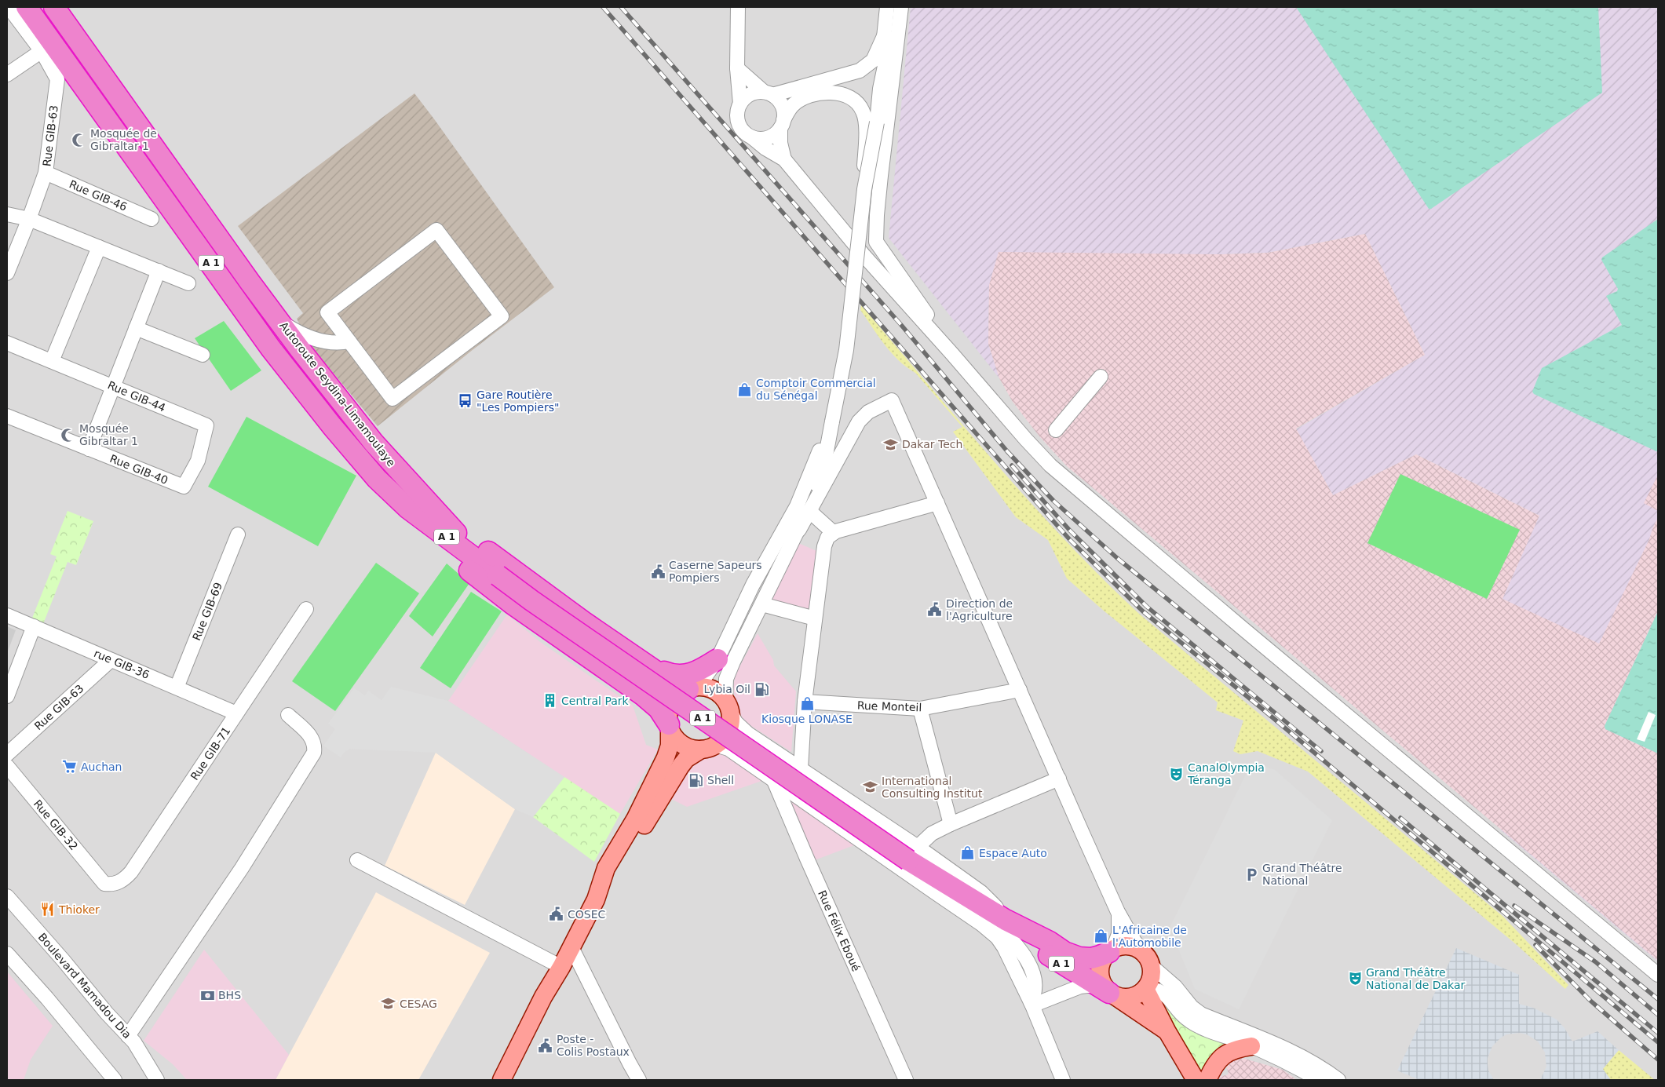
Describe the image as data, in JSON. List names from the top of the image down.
{
  "streets": {
    "highway": ["A 1", "Autoroute Seydina-Limamoulaye"],
    "street": [
      "Rue GIB-63",
      "Rue GIB-46",
      "Rue GIB-44",
      "Rue GIB-40",
      "Rue GIB-69",
      "rue GIB-36",
      "Rue Monteil",
      "Rue GIB-71",
      "Rue GIB-32",
      "Rue Félix Eboué",
      "Boulevard Mamadou Dia"
    ]
  },
  "crossings": [
    ["Rue GIB-63", "Rue GIB-46"],
    ["Rue GIB-63", "rue GIB-36"],
    ["A 1", "Autoroute Seydina-Limamoulaye"],
    ["Rue GIB-44", "Rue GIB-40"],
    ["Rue GIB-69", "rue GIB-36"],
    ["rue GIB-36", "Rue GIB-71"],
    ["Rue GIB-71", "Rue GIB-32"]
  ],
  "places": {
    "mosque": ["Mosquée de Gibraltar 1", "Mosquée Gibraltar 1"],
    "shop": [
      "Comptoir Commercial du Sénégal",
      "Kiosque LONASE",
      "Espace Auto",
      "L'Africaine de l'Automobile"
    ],
    "bus stop": ["Gare Routière \"Les Pompiers\""],
    "school or university": ["Dakar Tech", "International Consulting Institut", "CESAG"],
    "public building": [
      "Caserne Sapeurs Pompiers",
      "Direction de l'Agriculture",
      "COSEC",
      "Poste - Colis Postaux"
    ],
    "fuel station": ["Lybia Oil", "Shell"],
    "building": ["Central Park"],
    "supermarket": ["Auchan"],
    "theatre": ["CanalOlympia Téranga", "Grand Théâtre National de Dakar"],
    "parking": ["Grand Théâtre National"],
    "restaurant": ["Thioker"],
    "bank": ["BHS"]
  }
}
